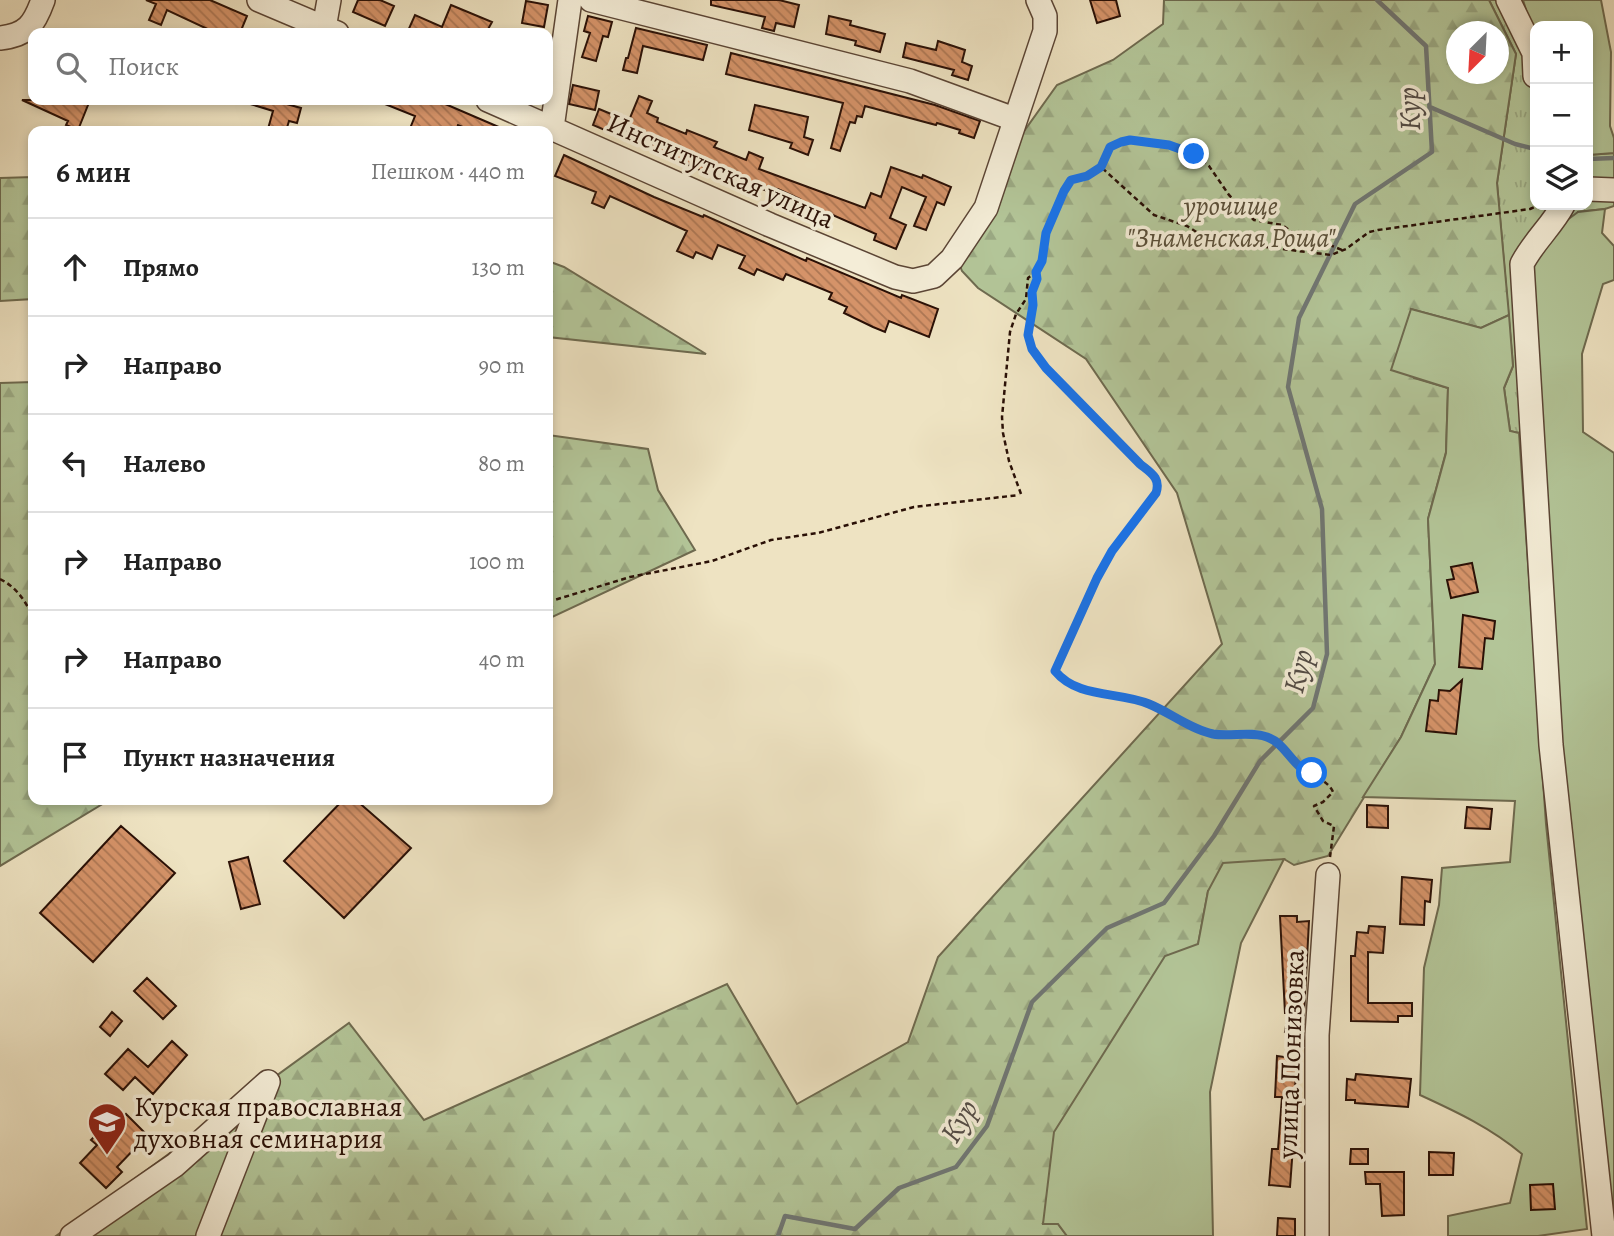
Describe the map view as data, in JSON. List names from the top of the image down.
{
  "streets": {
    "street": ["Институтская улица", "улица Понизовка"]
  },
  "water": ["Кур"],
  "parks": ["урочище \"Знаменская Роща\""],
  "places": {
    "school or university": ["Курская православная духовная семинария"]
  },
  "north": "bottom left",
  "page": {
    "map_buttons": ["+", "−"],
    "search": "Поиск",
    "heading": ["6 мин", "Пешком · 440 m"],
    "list": [
      ["Прямо", "130 m"],
      ["Направо", "90 m"],
      ["Налево", "80 m"],
      ["Направо", "100 m"],
      ["Направо", "40 m"],
      "Пункт назначения"
    ]
  }
}
